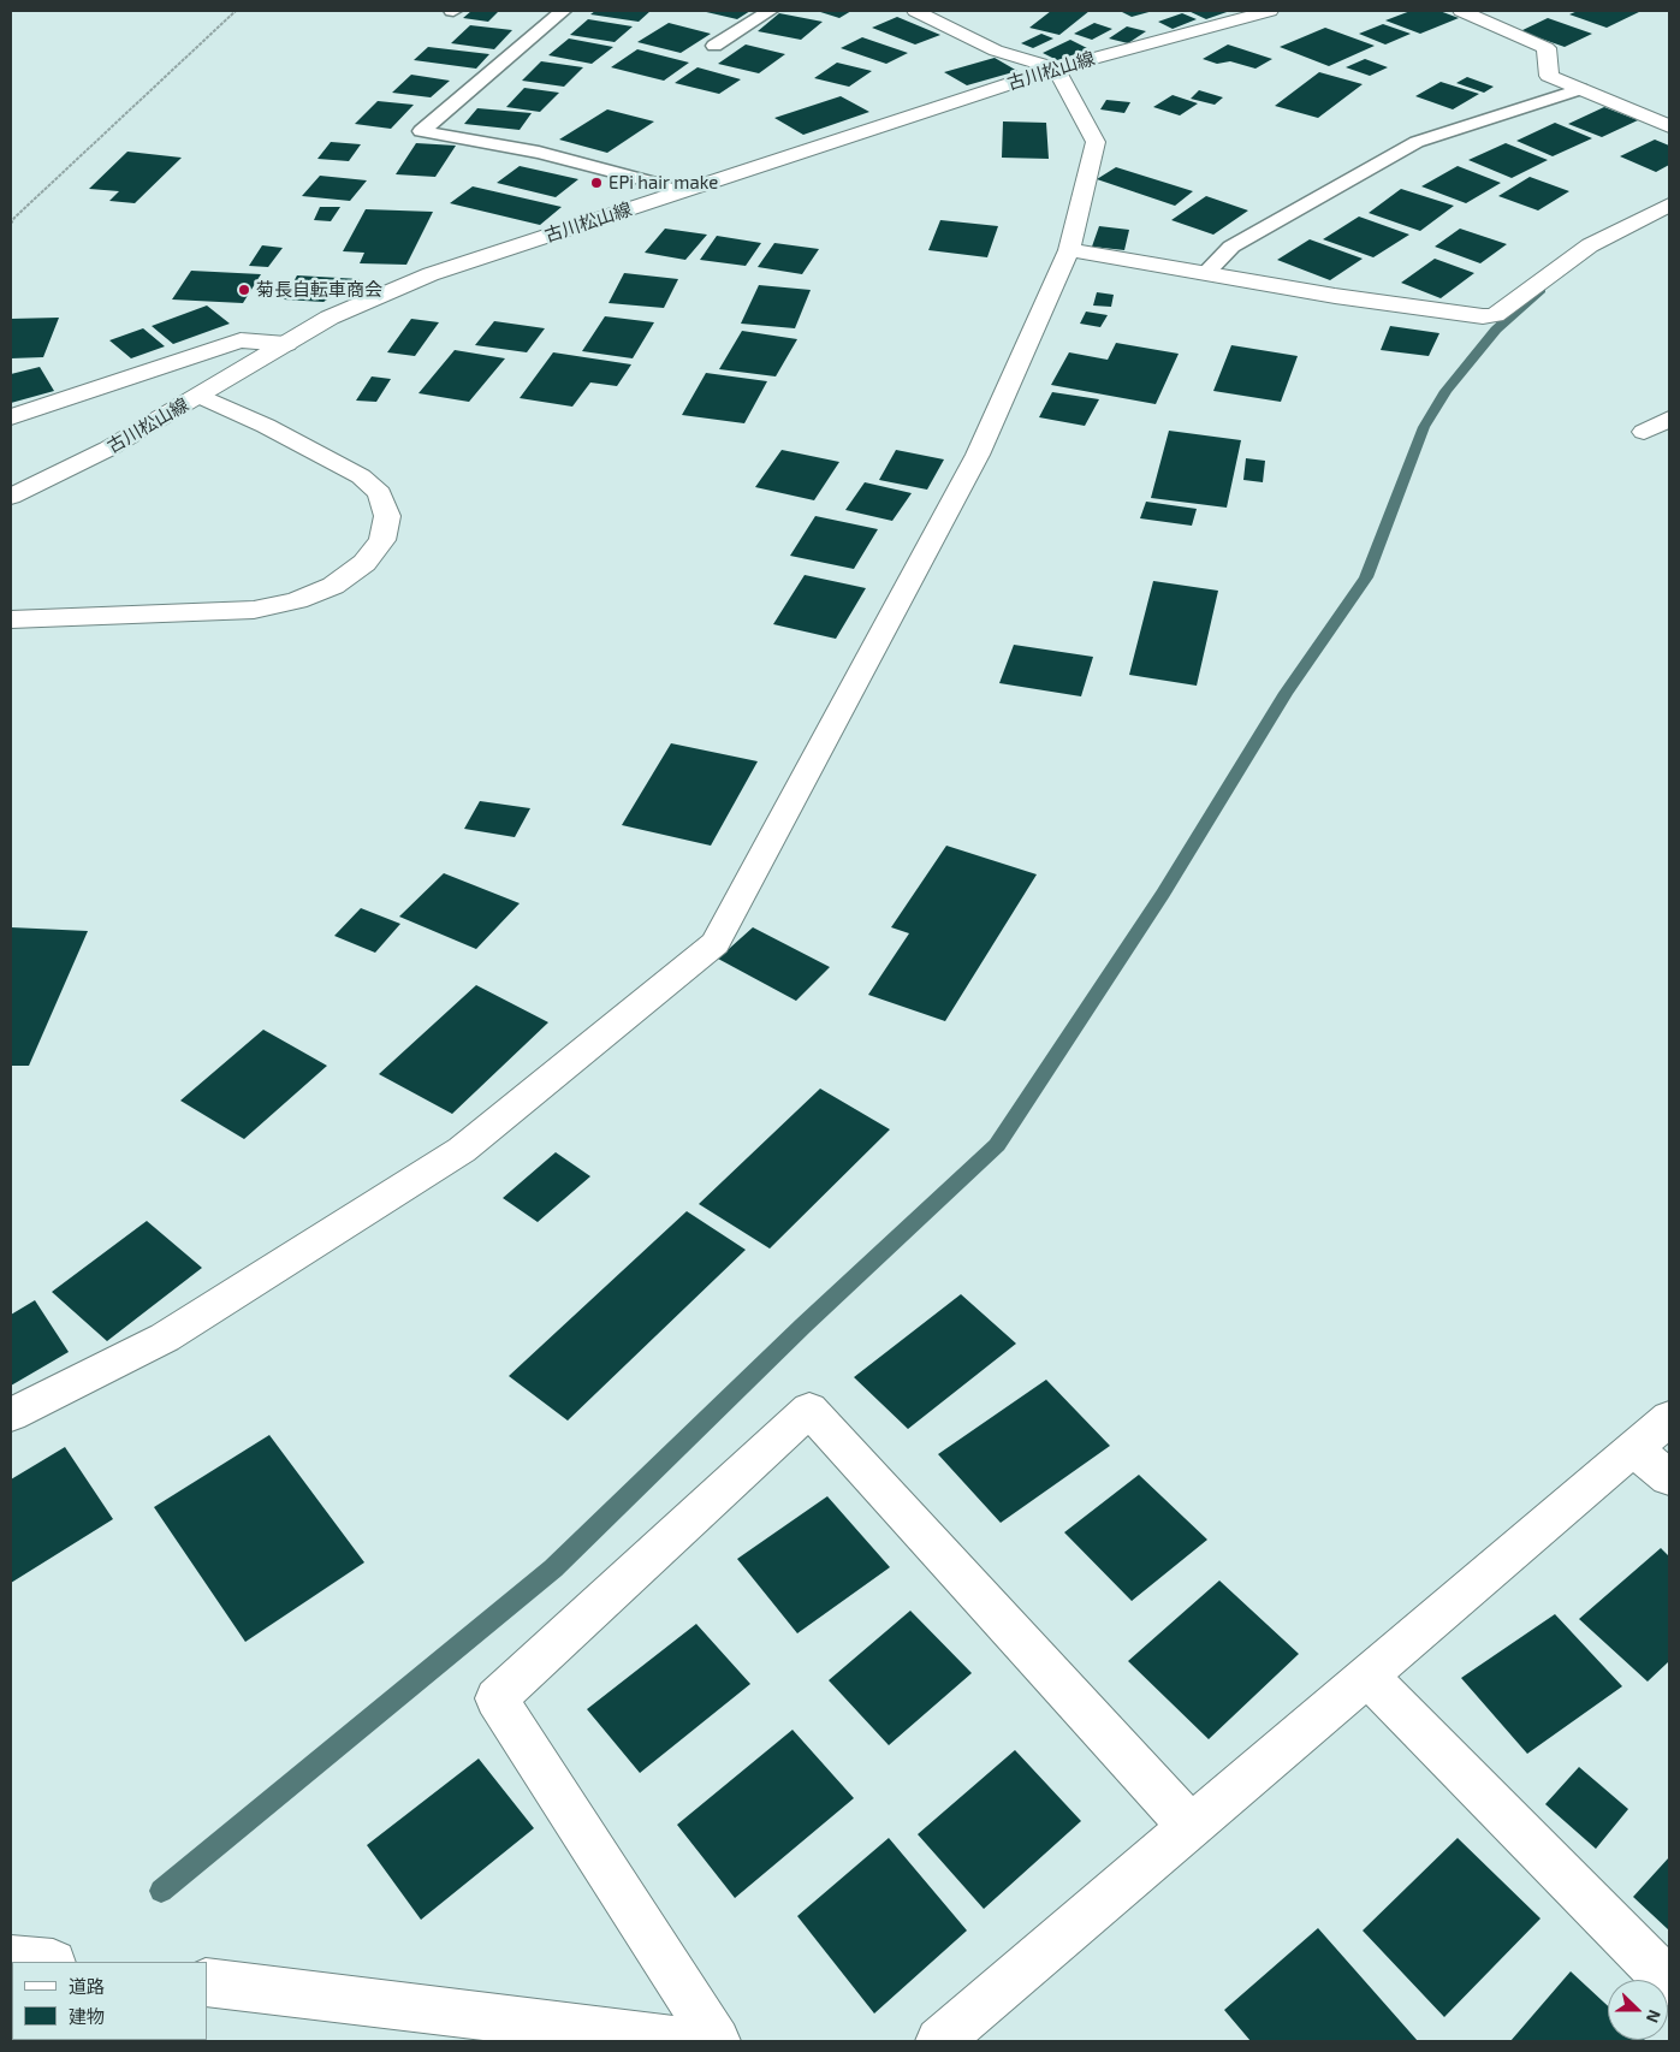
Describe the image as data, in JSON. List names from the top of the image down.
{
  "streets": {
    "street": ["古川松山線"]
  },
  "places": ["EPi hair make", "菊長自転車商会"],
  "legend": ["道路", "建物"],
  "north": "right"
}
